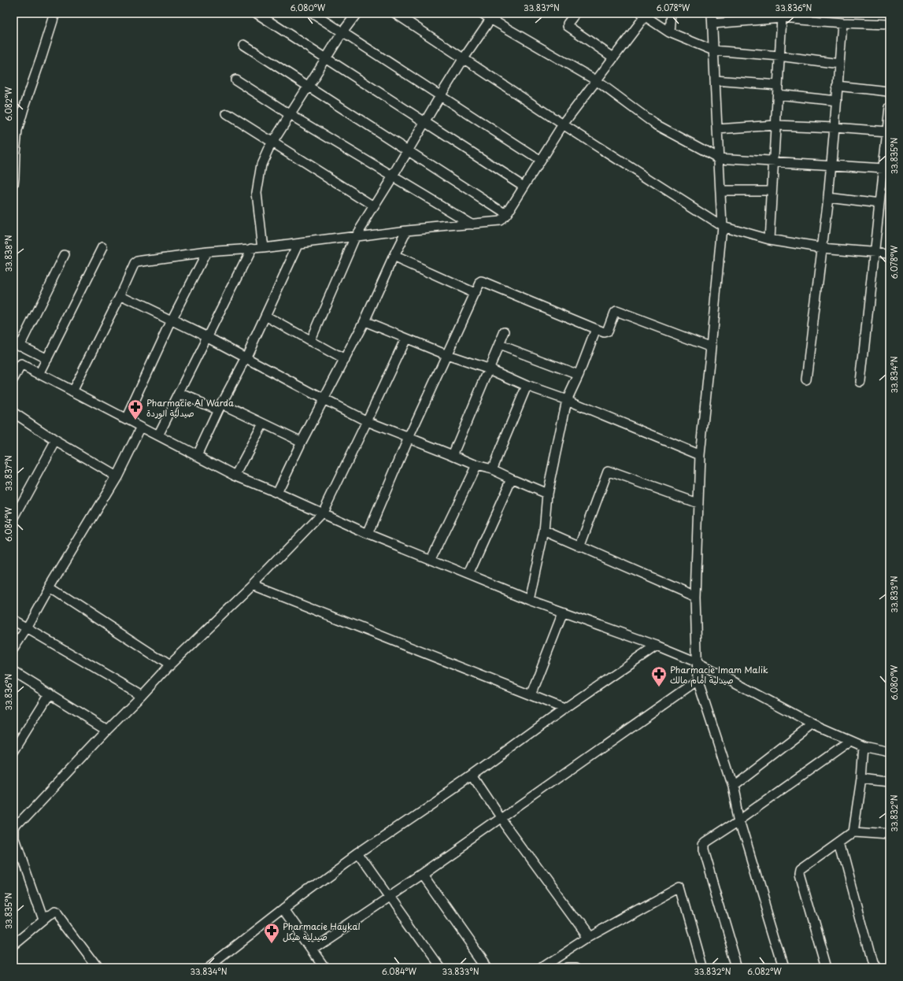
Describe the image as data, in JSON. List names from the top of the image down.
{
  "places": {
    "pharmacy": ["Pharmacie Al Warda صيدلية الوردة", "Pharmacie Imam Malik صيدلية امام مالك", "Pharmacie Haykal صيدلية هيكل"]
  },
  "coordinates": [
    "6.080°W",
    "33.837°N",
    "6.078°W",
    "33.836°N",
    "6.082°W",
    "33.835°N",
    "33.838°N",
    "33.834°N",
    "6.084°W",
    "33.833°N",
    "33.832°N"
  ]
}
